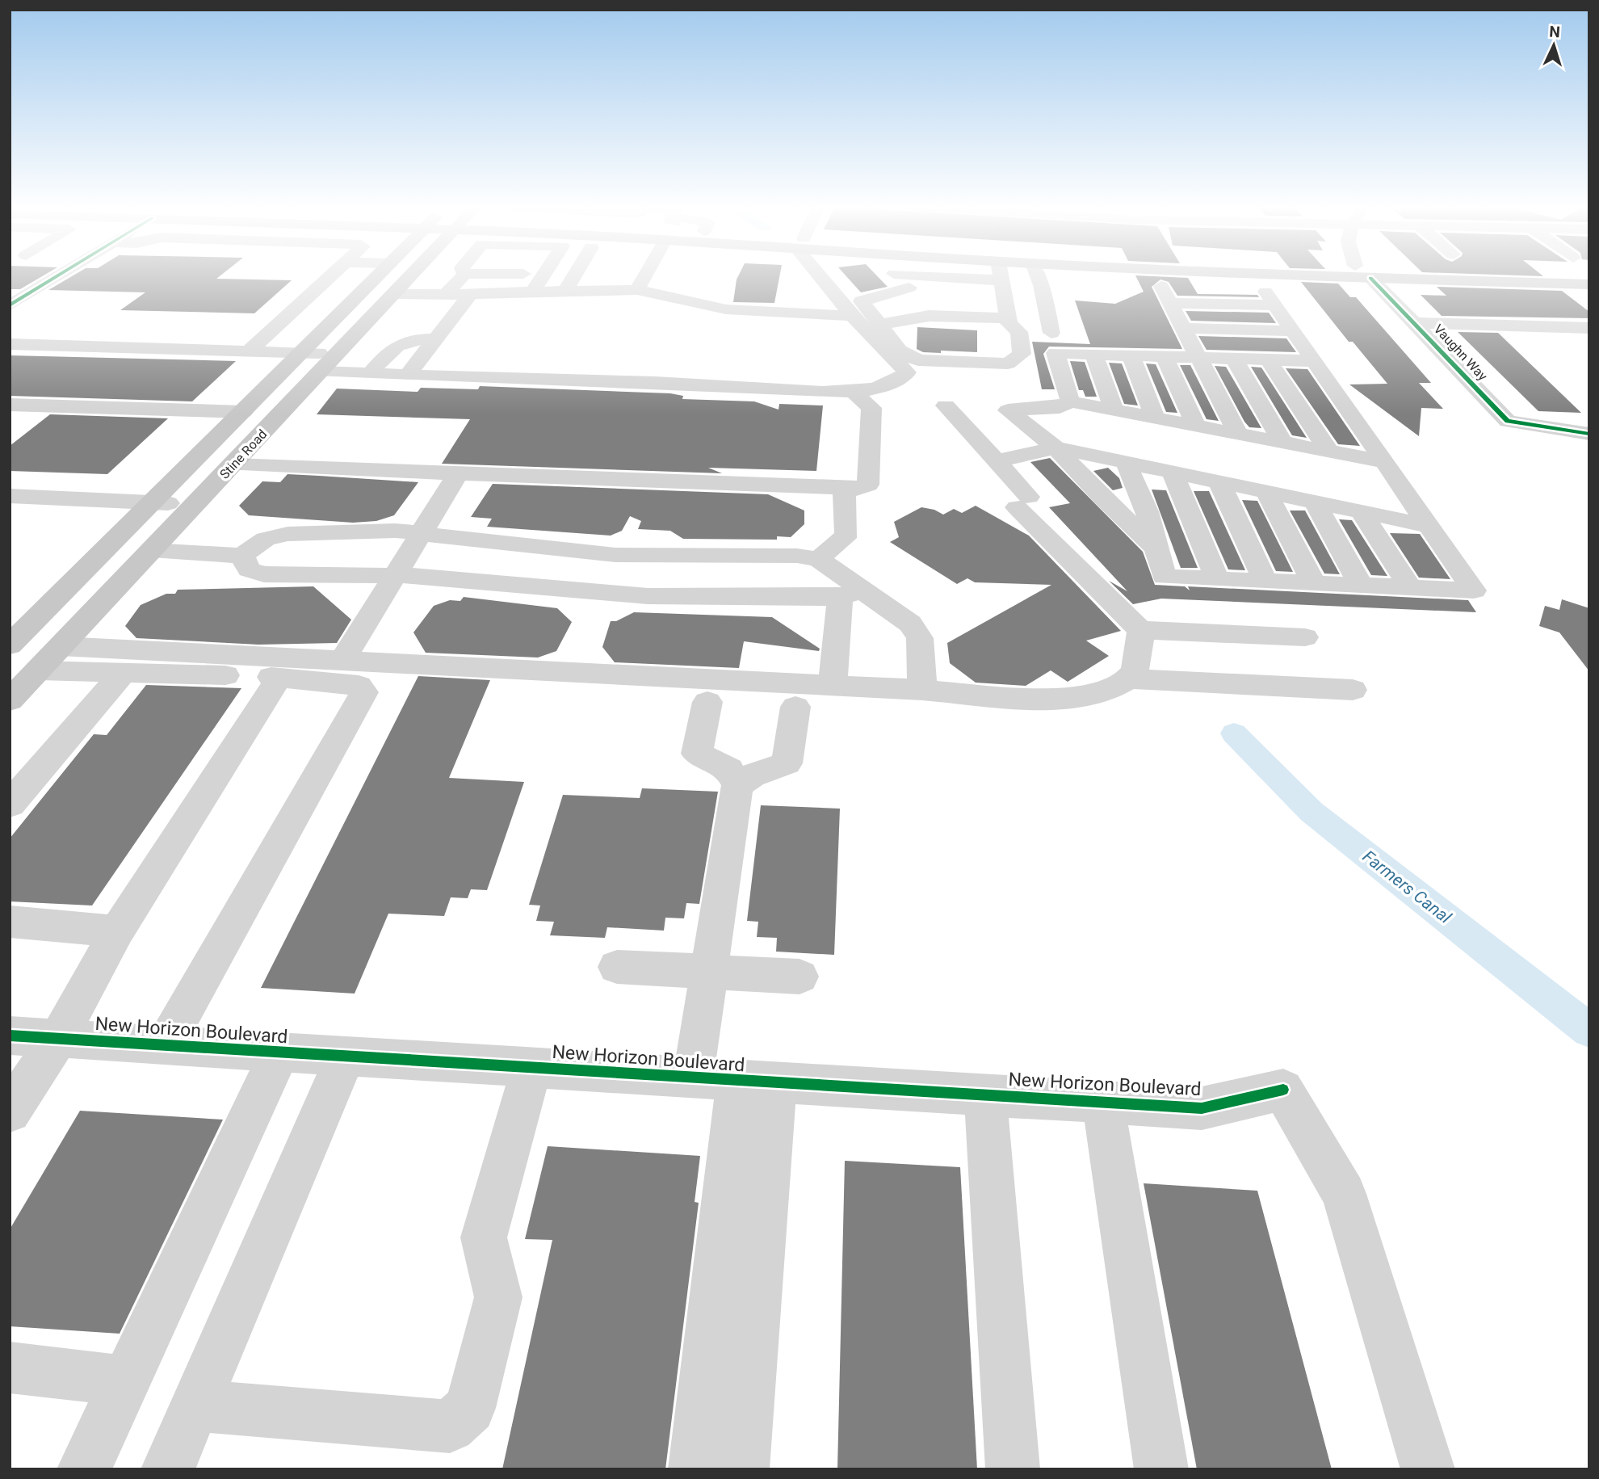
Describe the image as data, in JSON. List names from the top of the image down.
{
  "streets": {
    "main road": ["Stine Road"],
    "street": ["Vaughn Way", "New Horizon Boulevard"]
  },
  "water": ["Farmers Canal"],
  "north": "top"
}
